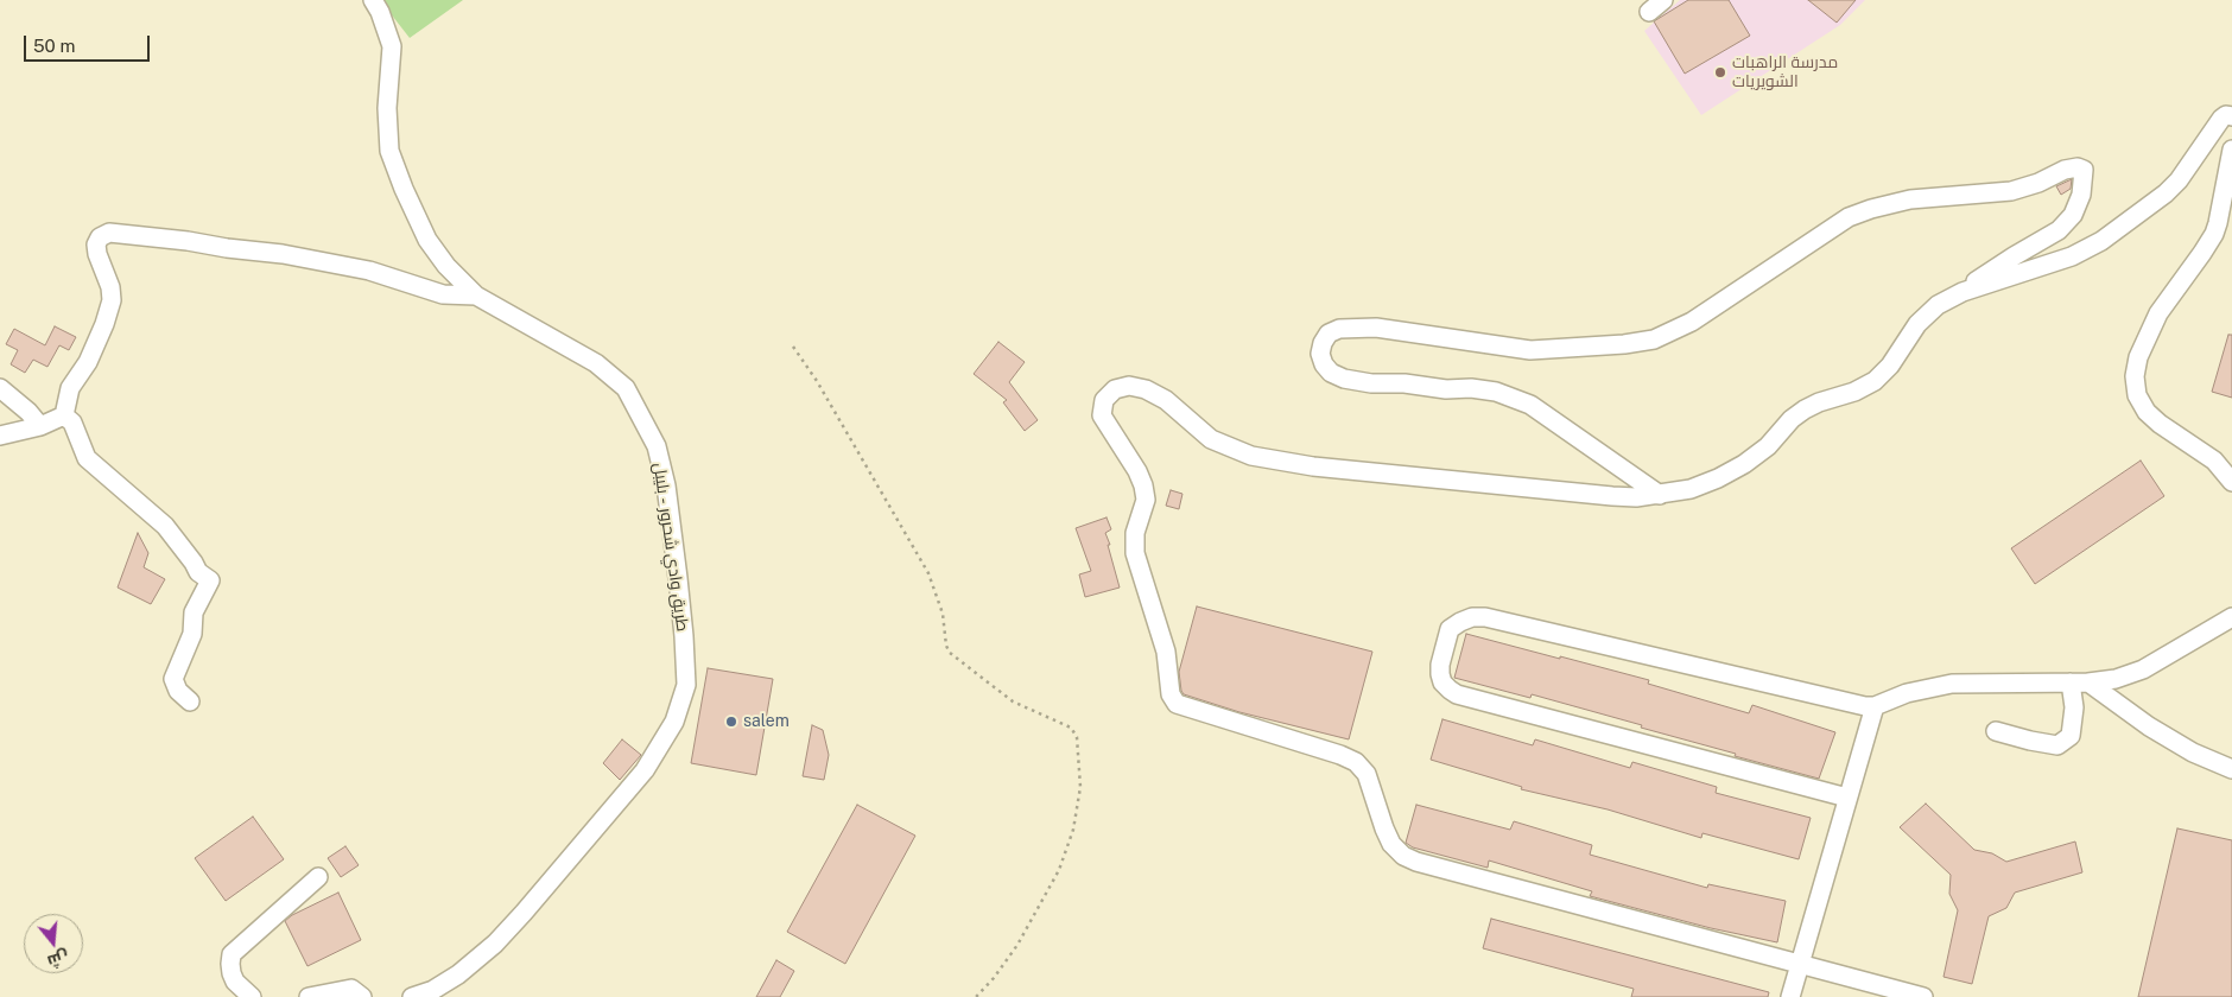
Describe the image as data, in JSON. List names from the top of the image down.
{
  "streets": {
    "street": ["طريق وادي شحرور - بليبل"]
  },
  "places": ["مدرسة الراهبات الشويريات", "salem"],
  "scale_bar": "50 m",
  "north": "bottom"
}
